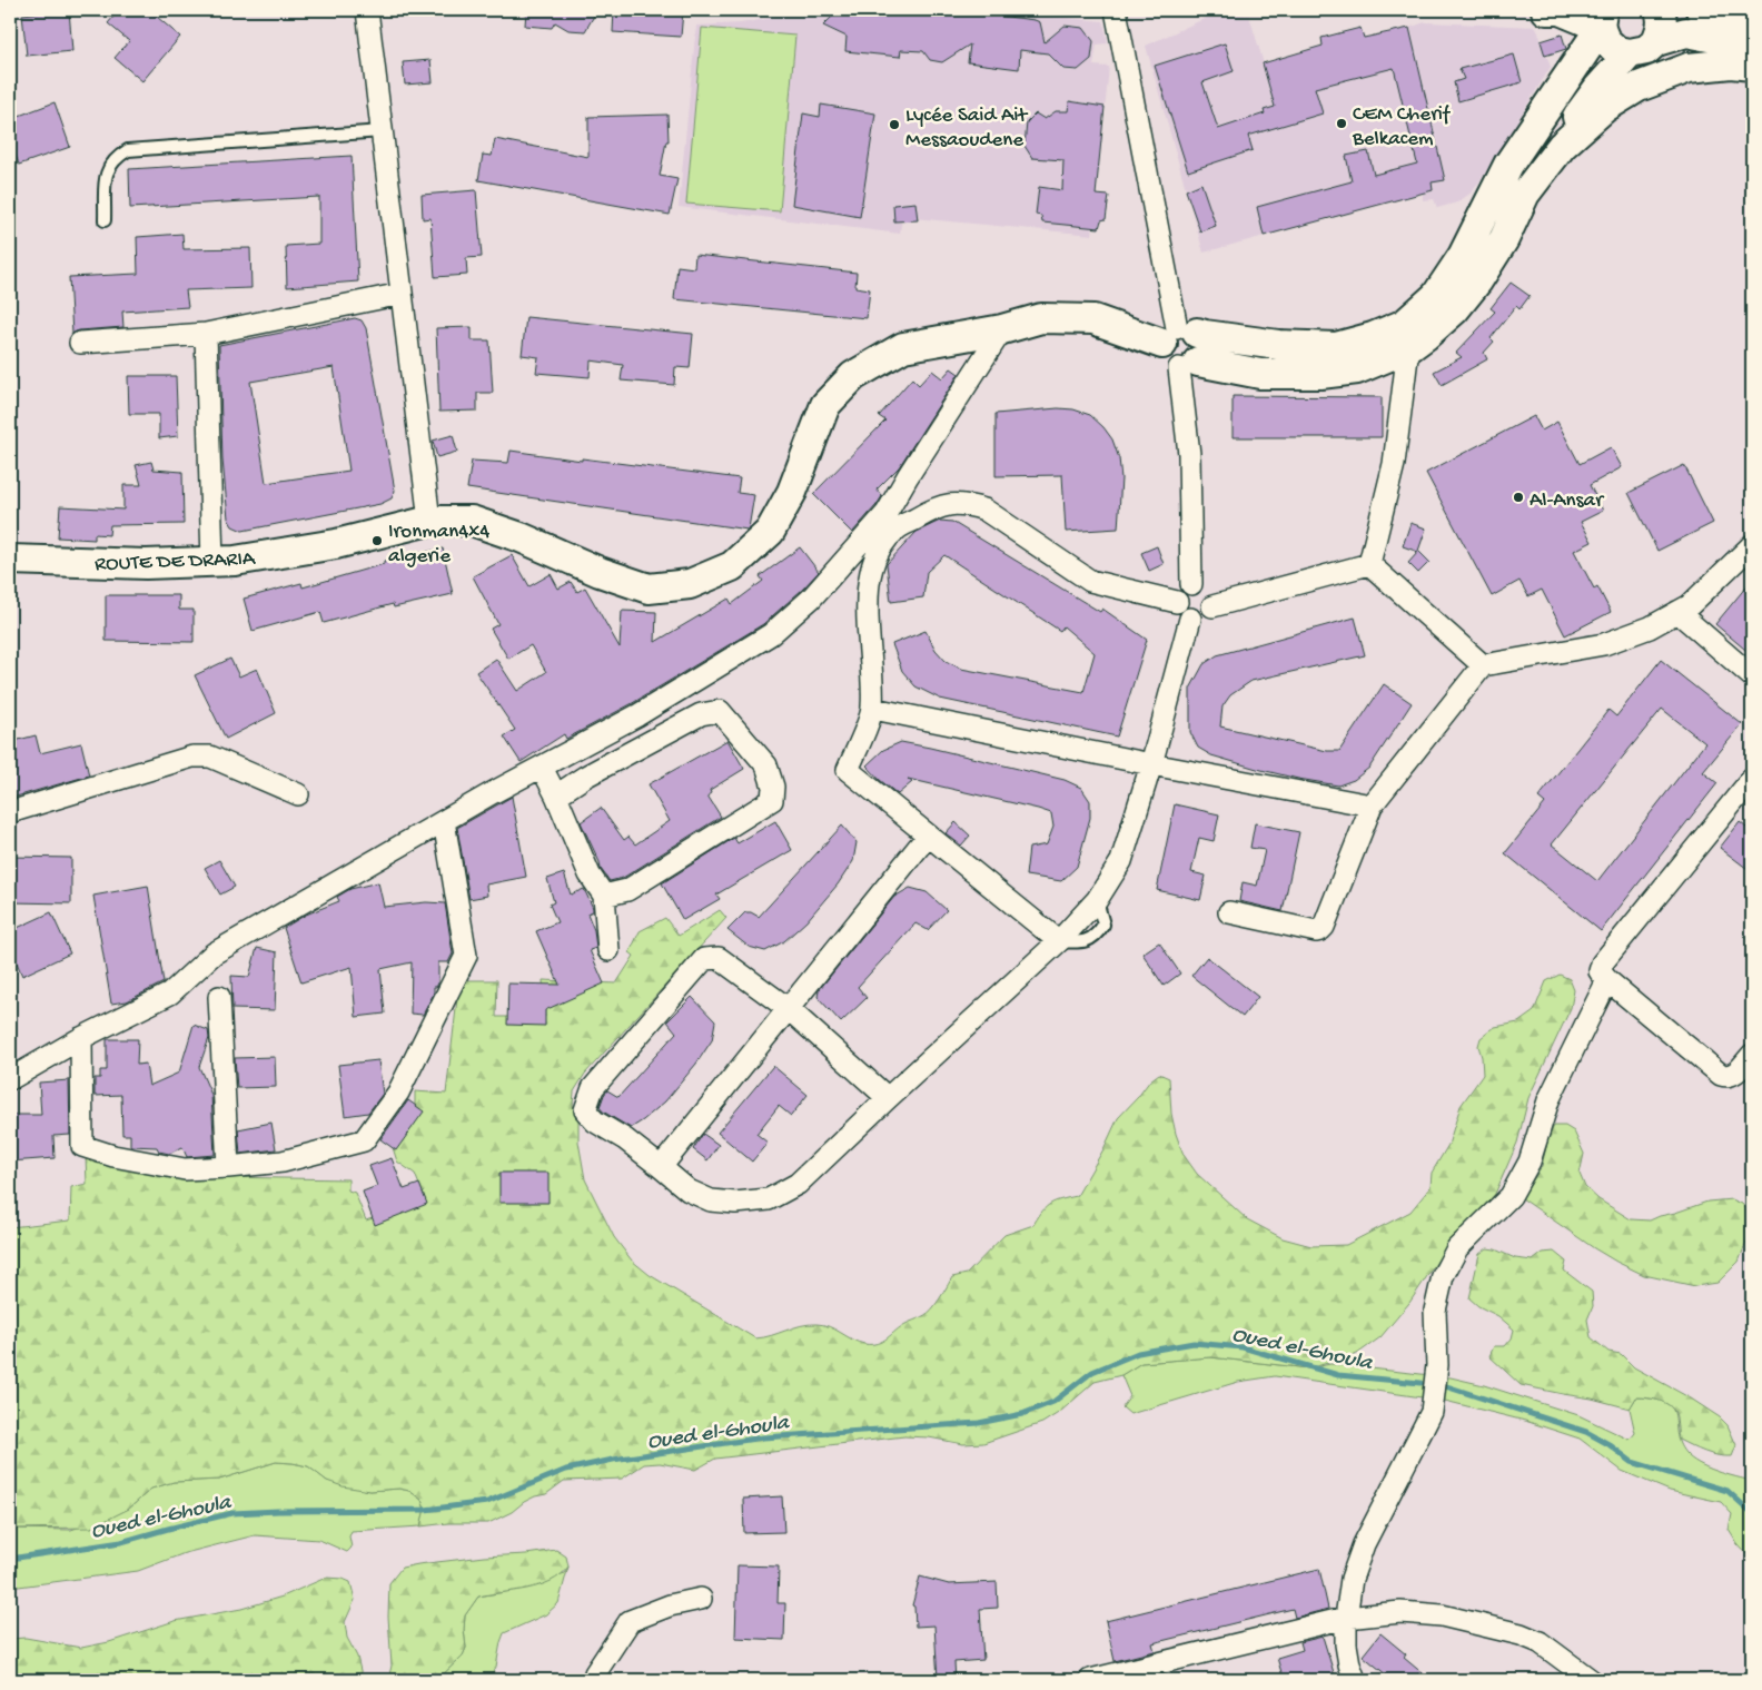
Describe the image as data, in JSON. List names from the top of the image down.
{
  "streets": {
    "main road": ["ROUTE DE DRARIA"]
  },
  "water": ["Oued el-Ghoula"],
  "places": [
    "CEM Cherif Belkacem",
    "Lycée Said Ait Messaoudene",
    "Al-Ansar",
    "Ironman4x4 algerie"
  ]
}
